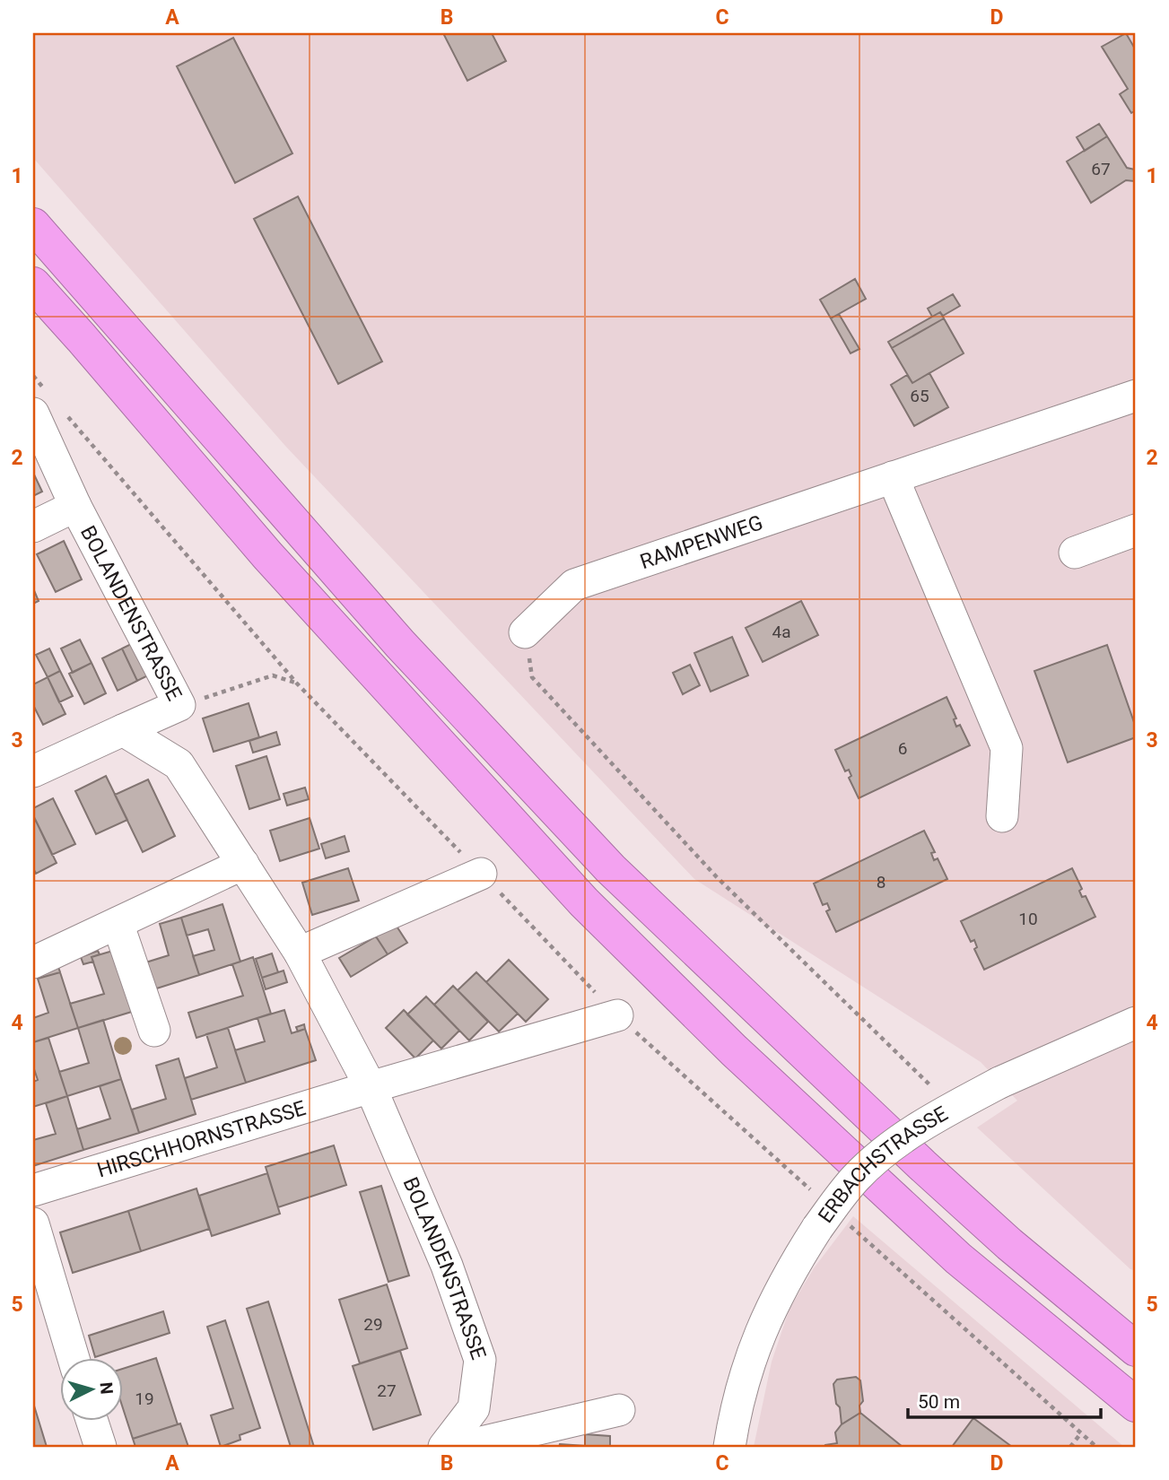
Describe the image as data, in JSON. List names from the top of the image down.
{
  "streets": {
    "street": [
      "RAMPENWEG",
      "BOLANDENSTRASSE",
      "HIRSCHHORNSTRASSE",
      "ERBACHSTRASSE"
    ]
  },
  "crossings": [
    ["BOLANDENSTRASSE", "HIRSCHHORNSTRASSE"]
  ],
  "house_numbers": [
    "67",
    "65",
    "4a",
    "6",
    "8",
    "10",
    "29",
    "27",
    "19"
  ],
  "scale_bar": "50 m",
  "north": "right",
  "grid": {
    "columns": [
      "A",
      "B",
      "C",
      "D"
    ],
    "rows": [
      "1",
      "2",
      "3",
      "4",
      "5"
    ]
  }
}
